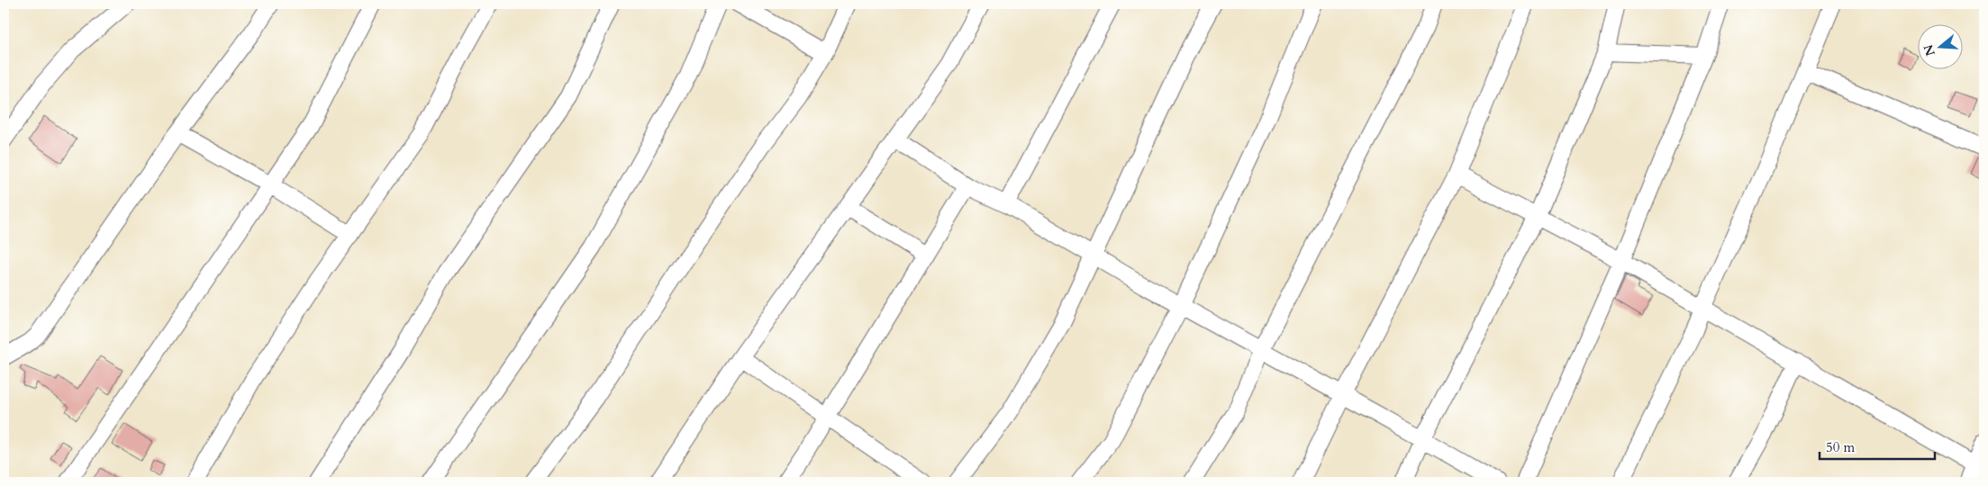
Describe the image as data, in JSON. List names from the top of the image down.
{
  "scale_bar": "50 m",
  "north": "left"
}
